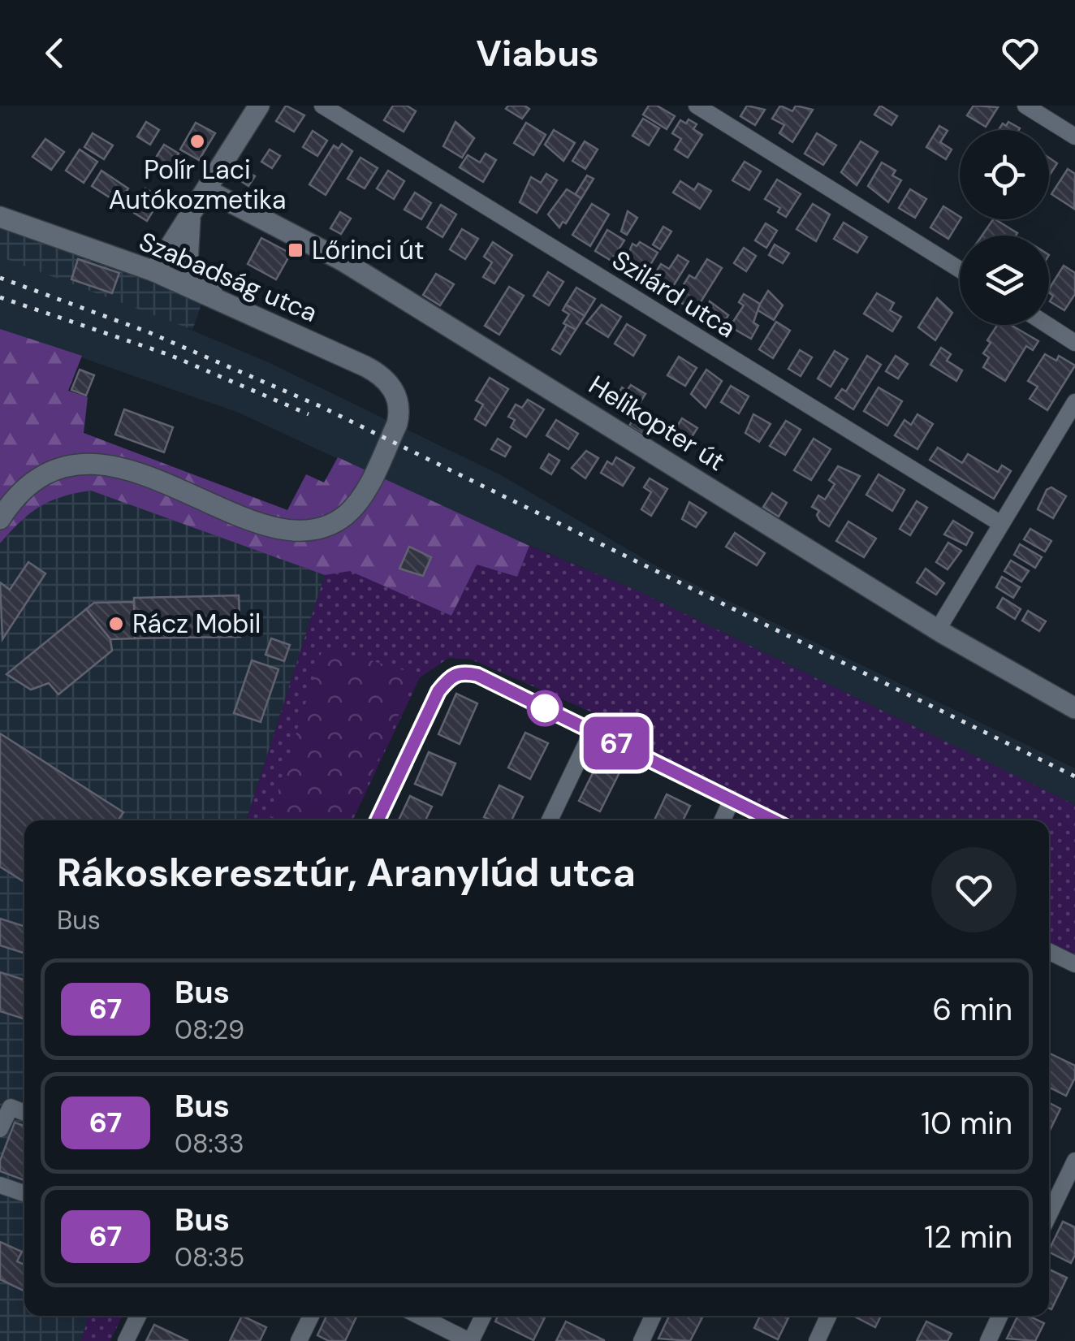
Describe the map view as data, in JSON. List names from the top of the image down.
{
  "streets": {
    "street": ["Szabadság utca", "Szilárd utca", "Helikopter út"]
  },
  "places": {
    "other": ["Polír Laci Autókozmetika", "Rácz Mobil"],
    "transit": ["Lőrinci út"]
  },
  "lines": ["bus line 67"],
  "page": {
    "header": "Viabus",
    "on_map": "67",
    "heading": ["Rákoskeresztúr, Aranylúd utca", "Bus"],
    "list": [
      {
        "mark": "67",
        "name": "Bus",
        "note": "08:29",
        "value": "6 min"
      },
      {
        "mark": "67",
        "name": "Bus",
        "note": "08:33",
        "value": "10 min"
      },
      {
        "mark": "67",
        "name": "Bus",
        "note": "08:35",
        "value": "12 min"
      }
    ]
  }
}
